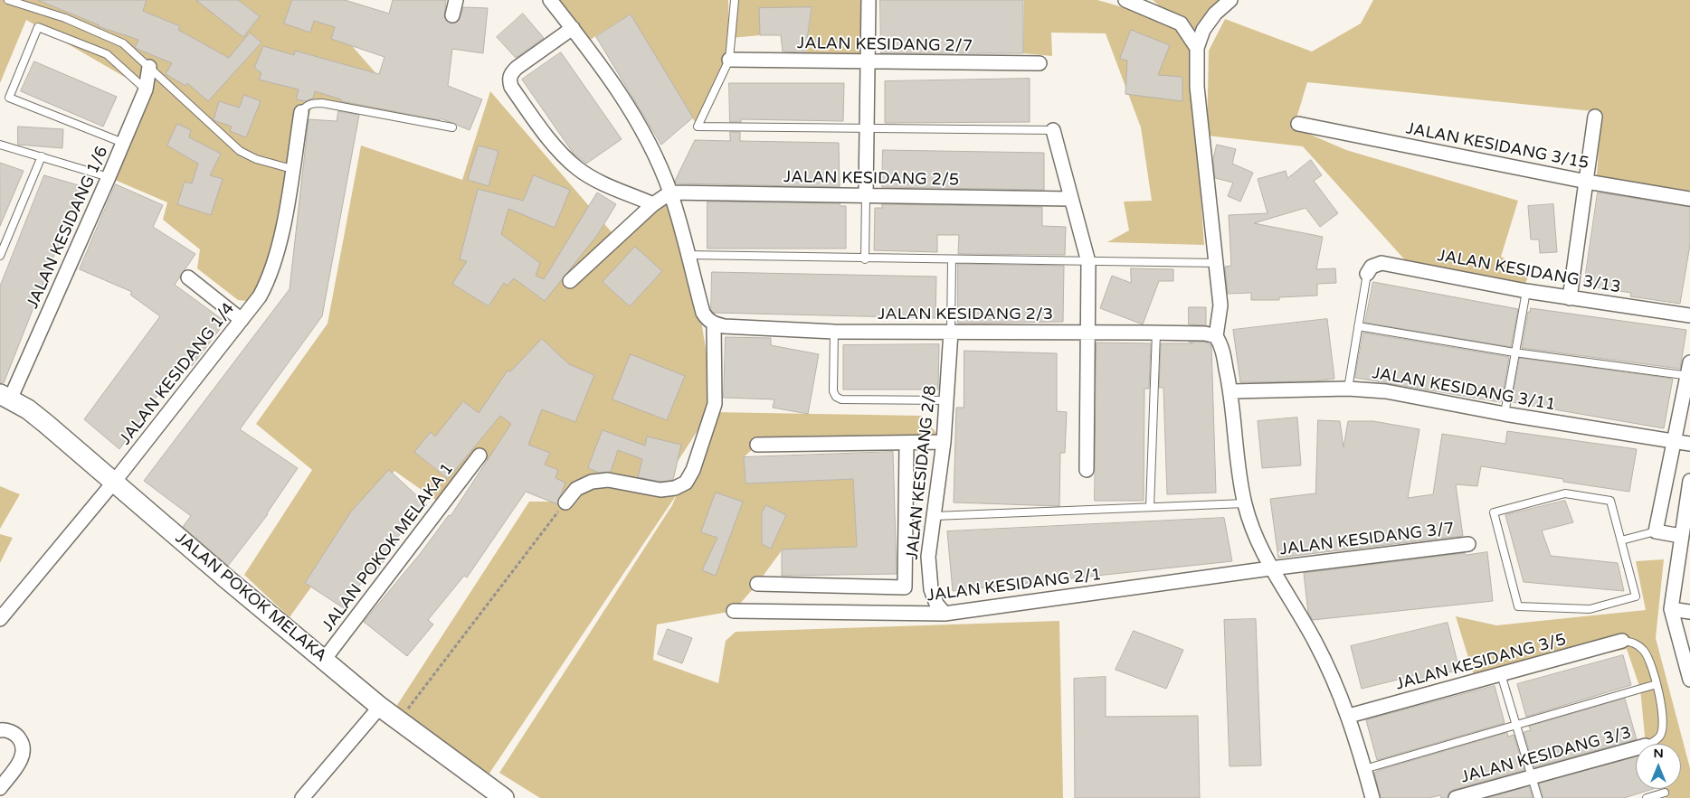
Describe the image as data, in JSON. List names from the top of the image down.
{
  "streets": {
    "street": [
      "JALAN KESIDANG 2/7",
      "JALAN KESIDANG 3/15",
      "JALAN KESIDANG 2/5",
      "JALAN KESIDANG 1/6",
      "JALAN KESIDANG 3/13",
      "JALAN KESIDANG 2/3",
      "JALAN KESIDANG 1/4",
      "JALAN KESIDANG 3/11",
      "JALAN KESIDANG 2/8",
      "JALAN KESIDANG 3/7",
      "JALAN POKOK MELAKA 1",
      "JALAN KESIDANG 2/1",
      "JALAN POKOK MELAKA",
      "JALAN KESIDANG 3/5",
      "JALAN KESIDANG 3/3"
    ]
  },
  "crossings": [
    ["JALAN KESIDANG 1/6", "JALAN POKOK MELAKA"],
    ["JALAN KESIDANG 2/3", "JALAN KESIDANG 2/8"],
    ["JALAN KESIDANG 1/4", "JALAN POKOK MELAKA"],
    ["JALAN KESIDANG 2/8", "JALAN KESIDANG 2/1"],
    ["JALAN KESIDANG 3/7", "JALAN KESIDANG 2/1"],
    ["JALAN POKOK MELAKA 1", "JALAN POKOK MELAKA"]
  ],
  "north": "top"
}
